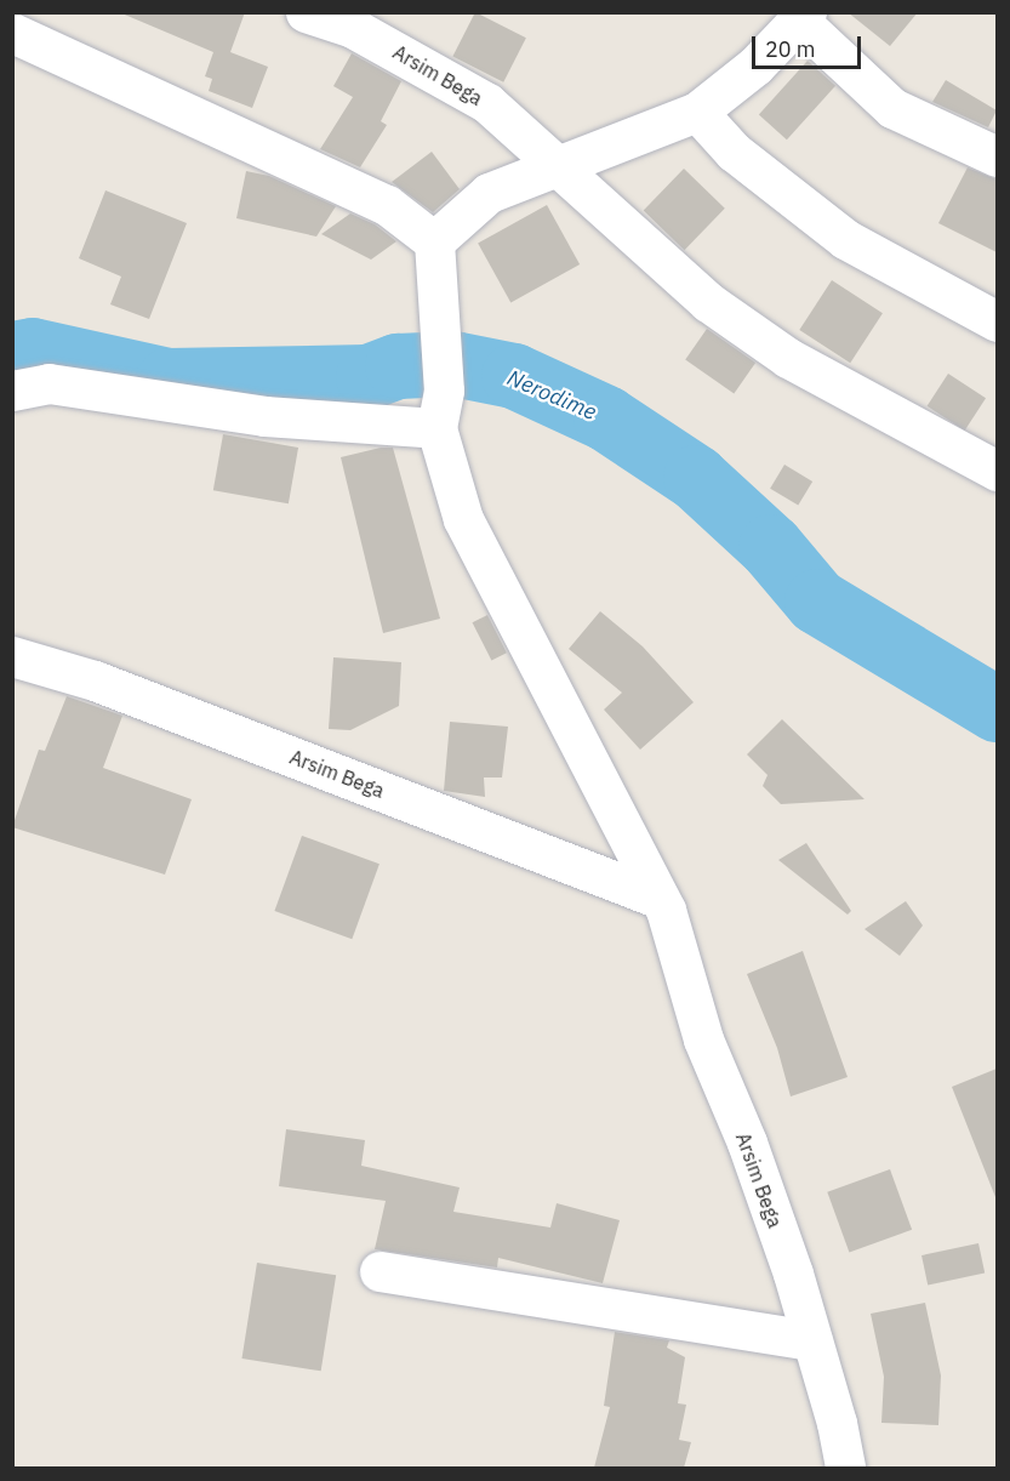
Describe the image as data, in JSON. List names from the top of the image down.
{
  "streets": {
    "street": ["Arsim Bega"]
  },
  "water": ["Nerodime"],
  "scale_bar": "20 m"
}
